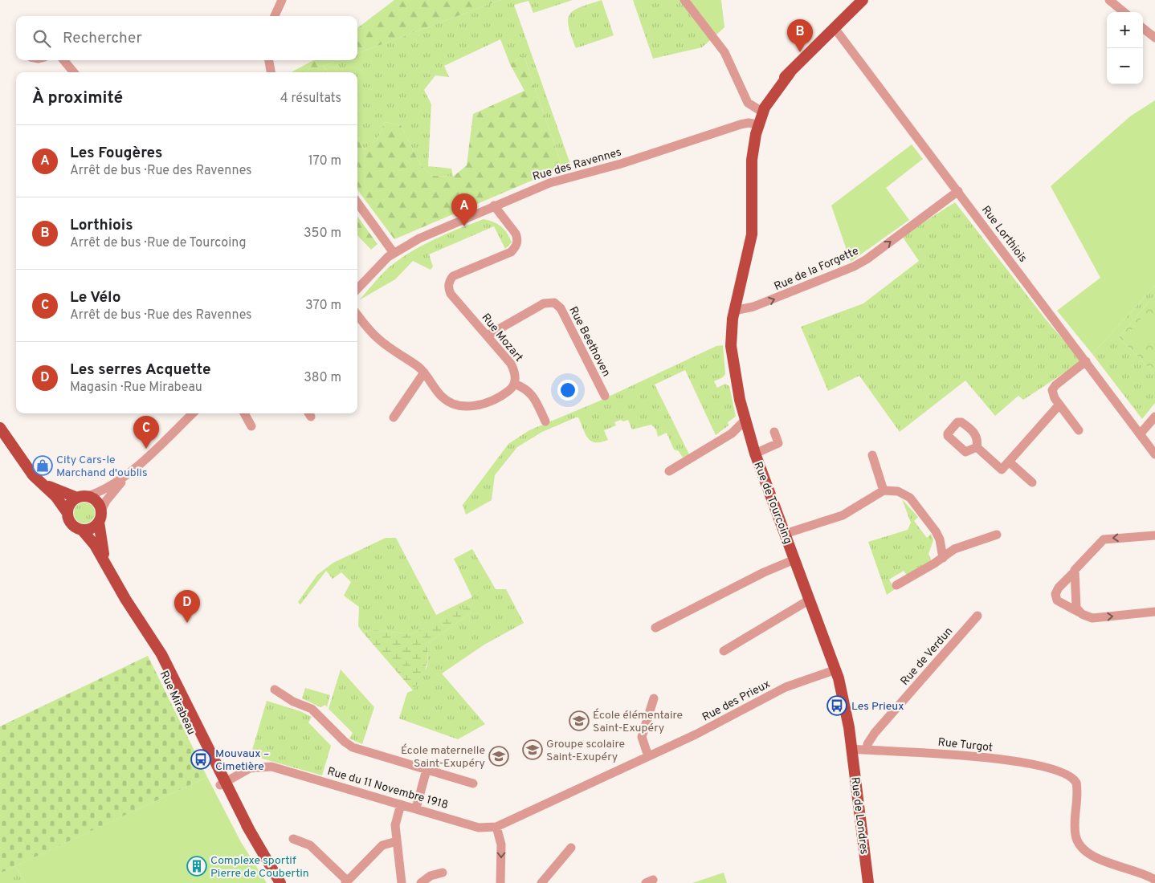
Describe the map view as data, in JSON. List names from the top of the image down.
{
  "streets": {
    "main road": ["Rue de Tourcoing", "Rue Mirabeau", "Rue de Londres"],
    "street": [
      "Rue des Ravennes",
      "Rue Lorthiois",
      "Rue de la Forgette",
      "Rue Mozart",
      "Rue Beethoven",
      "Rue de Verdun",
      "Rue des Prieux",
      "Rue Turgot",
      "Rue du 11 Novembre 1918"
    ]
  },
  "crossings": [
    ["Rue des Ravennes", "Rue Mozart"],
    ["Rue des Ravennes", "Rue de Tourcoing"],
    ["Rue Lorthiois", "Rue de la Forgette"],
    ["Rue Lorthiois", "Rue de Tourcoing"],
    ["Rue de la Forgette", "Rue de Tourcoing"],
    ["Rue Mozart", "Rue Beethoven"],
    ["Rue de Tourcoing", "Rue des Prieux"],
    ["Rue de Tourcoing", "Rue Turgot"],
    ["Rue de Tourcoing", "Rue de Londres"],
    ["Rue de Verdun", "Rue Turgot"],
    ["Rue des Prieux", "Rue du 11 Novembre 1918"],
    ["Rue Mirabeau", "Rue du 11 Novembre 1918"],
    ["Rue Turgot", "Rue de Londres"]
  ],
  "one_way": ["Rue de la Forgette"],
  "places": {
    "shop": ["City Cars-le Marchand d'oublis"],
    "bus stop": ["Les Prieux", "Mouvaux – Cimetière"],
    "school or university": ["École élémentaire Saint-Exupéry", "Groupe scolaire Saint-Exupéry", "École maternelle Saint-Exupéry"],
    "building": ["Complexe sportif Pierre de Coubertin"]
  },
  "page": {
    "map_buttons": ["+", "−"],
    "search": "Rechercher",
    "pins": [
      "B",
      "A",
      "C",
      "D"
    ],
    "heading": ["À proximité", "4 résultats"],
    "list": [
      {
        "mark": "A",
        "name": "Les Fougères",
        "note": "Arrêt de bus · Rue des Ravennes",
        "value": "170 m"
      },
      {
        "mark": "B",
        "name": "Lorthiois",
        "note": "Arrêt de bus · Rue de Tourcoing",
        "value": "350 m"
      },
      {
        "mark": "C",
        "name": "Le Vélo",
        "note": "Arrêt de bus · Rue des Ravennes",
        "value": "370 m"
      },
      {
        "mark": "D",
        "name": "Les serres Acquette",
        "note": "Magasin · Rue Mirabeau",
        "value": "380 m"
      }
    ]
  }
}
